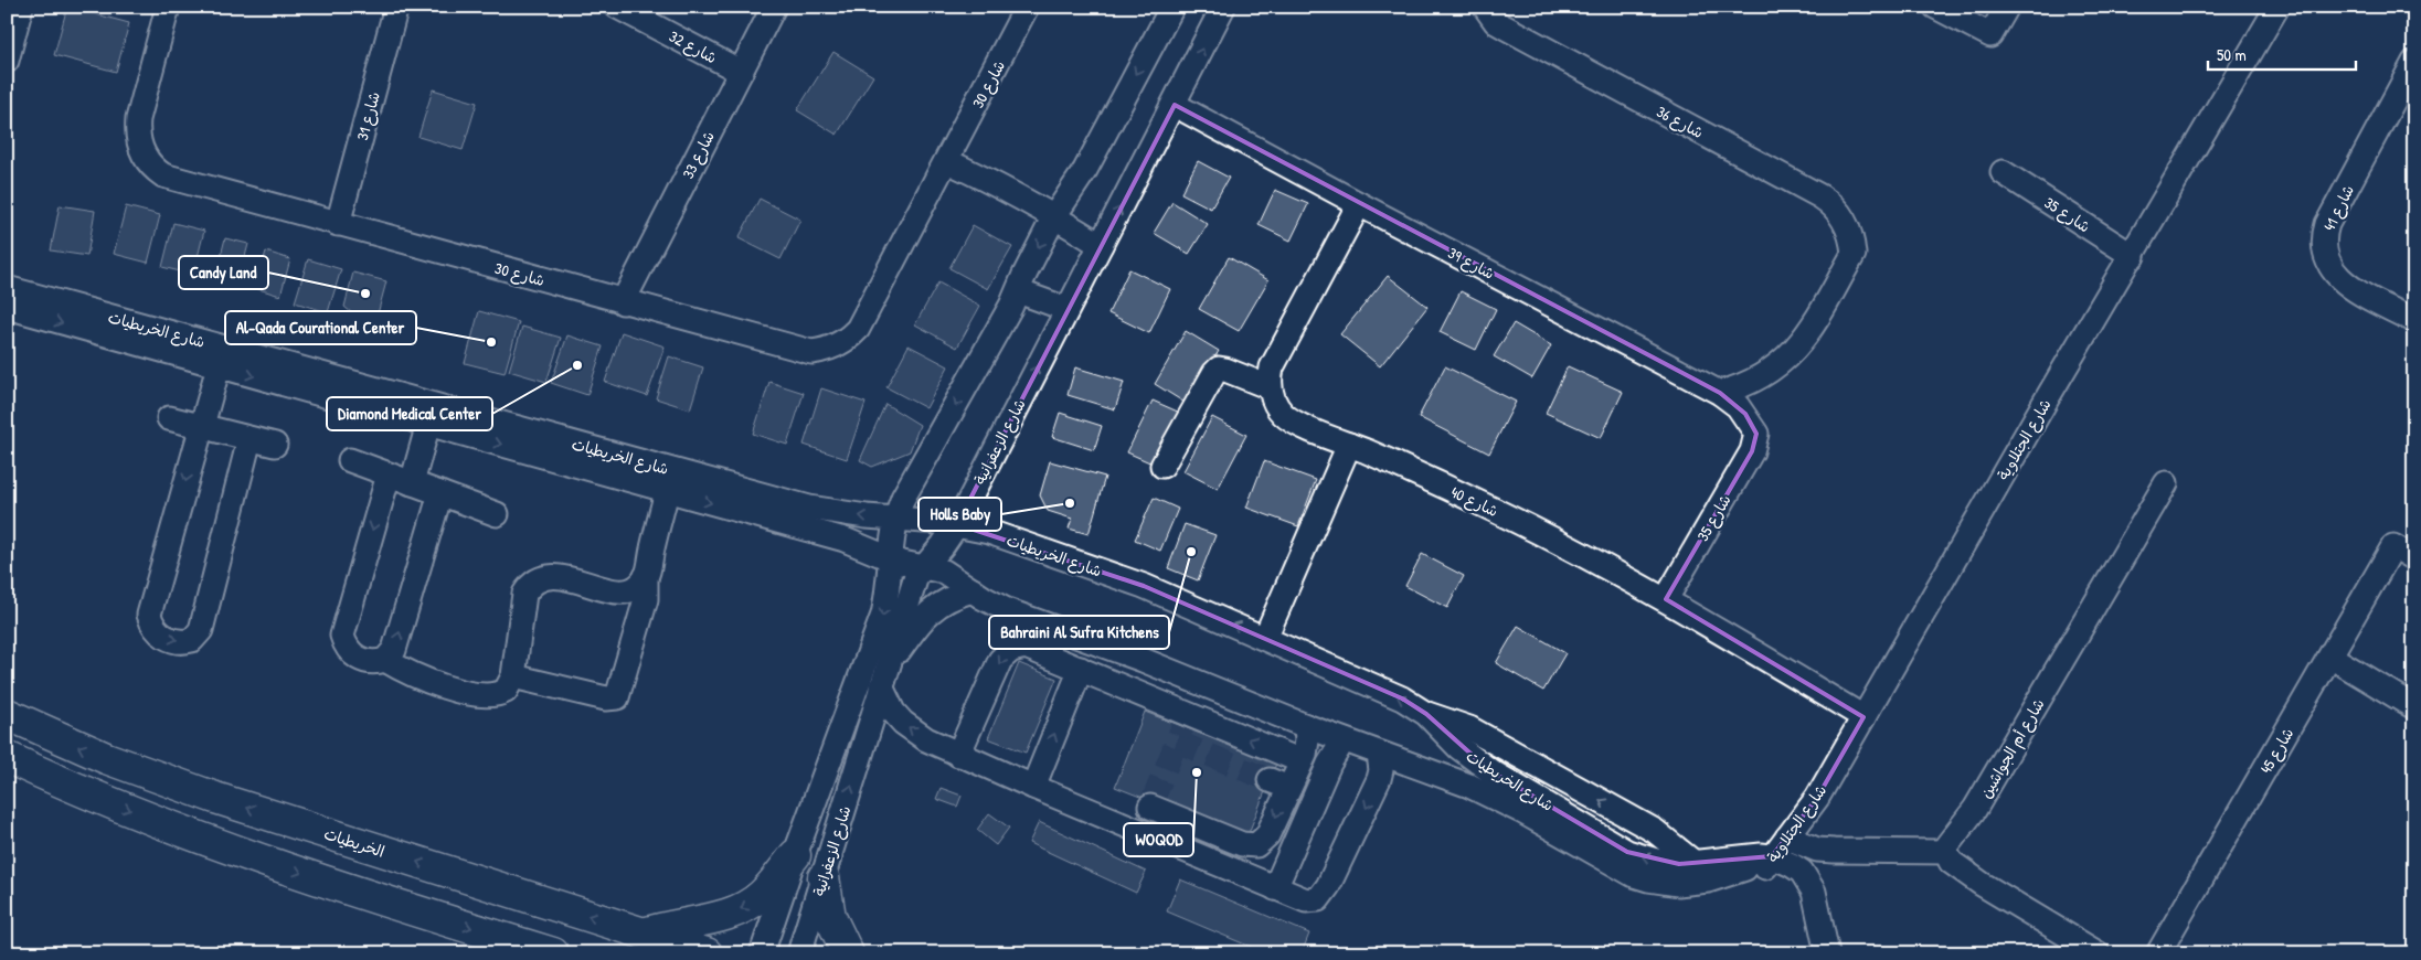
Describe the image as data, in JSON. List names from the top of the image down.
{
  "streets": {
    "main road": ["الخريطيات"],
    "street": [
      "شارع 32",
      "شارع 30",
      "شارع 31",
      "شارع 36",
      "شارع 33",
      "شارع 41",
      "شارع 35",
      "شارع 39",
      "شارع الخريطيات",
      "شارع الجتلاوية",
      "شارع الزعفرانية",
      "شارع 40",
      "شارع أم الجواشين",
      "شارع 45"
    ]
  },
  "crossings": [
    ["شارع 32", "شارع 33"],
    ["شارع 30", "شارع 31"],
    ["شارع 30", "شارع 33"],
    ["شارع 36", "شارع 39"],
    ["شارع 35", "شارع 39"],
    ["شارع 35", "شارع الجتلاوية"],
    ["شارع 35", "شارع 40"],
    ["شارع 39", "شارع الزعفرانية"],
    ["شارع الخريطيات", "شارع الجتلاوية"],
    ["شارع الخريطيات", "شارع الزعفرانية"],
    ["شارع الجتلاوية", "شارع 40"]
  ],
  "places": [
    "Candy Land",
    "Al-Qada Courational Center",
    "Diamond Medical Center",
    "Holls Baby",
    "Bahraini Al Sufra Kitchens",
    "WOQOD"
  ],
  "scale_bar": "50 m"
}
